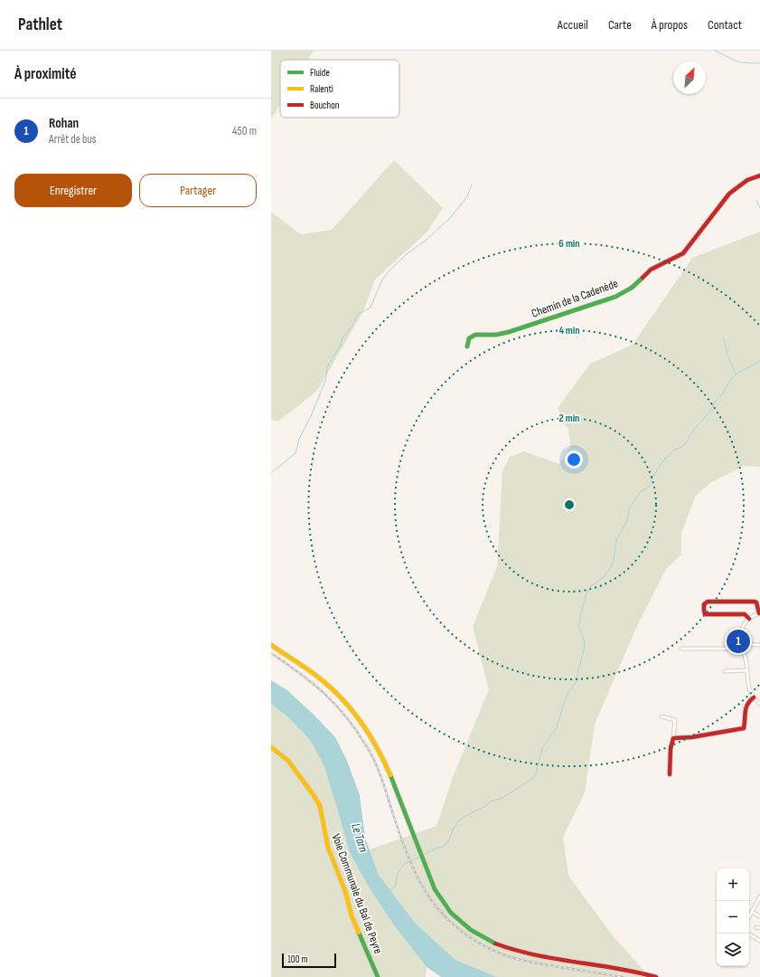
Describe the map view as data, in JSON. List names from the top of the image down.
{
  "streets": {
    "street": ["Chemin de la Cadenède", "Voie Communale du Bal de Peyre"]
  },
  "water": ["Le Tarn"],
  "legend": ["Fluide", "Ralenti", "Bouchon"],
  "scale_bar": "100 m",
  "north": "top right",
  "page": {
    "header": "Pathlet",
    "nav": [
      "Accueil",
      "Carte",
      "À propos",
      "Contact"
    ],
    "heading": "À proximité",
    "list": [
      {
        "mark": "1",
        "name": "Rohan",
        "note": "Arrêt de bus",
        "value": "450 m"
      }
    ],
    "buttons": ["Enregistrer", "Partager"],
    "pins": "1",
    "map_buttons": ["+", "−"],
    "scale": "100 m"
  },
  "rings": ["6 min", "4 min", "2 min"]
}
